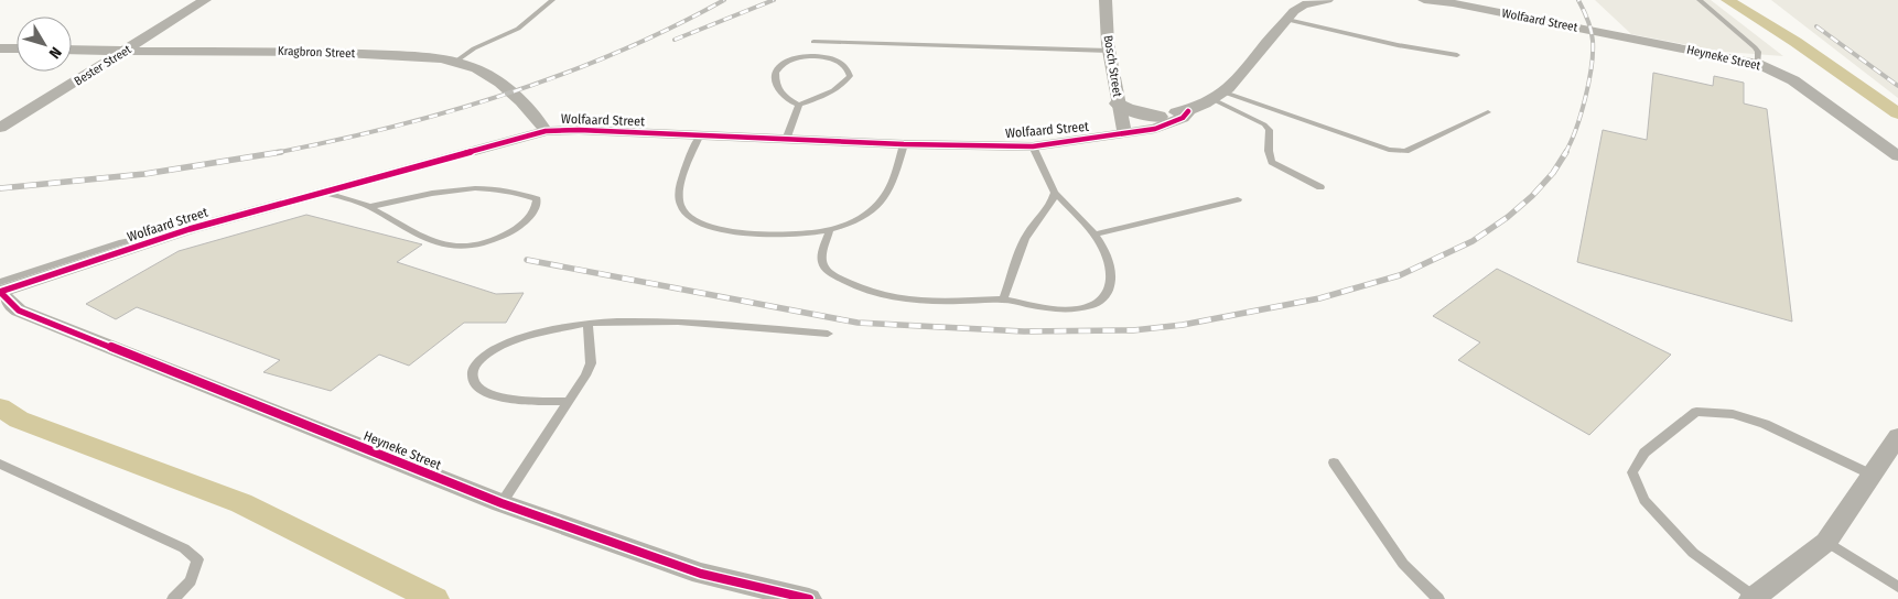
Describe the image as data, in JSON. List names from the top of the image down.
{
  "streets": {
    "street": [
      "Wolfaard Street",
      "Kragbron Street",
      "Heyneke Street",
      "Bester Street",
      "Bosch Street"
    ]
  },
  "crossings": [
    ["Wolfaard Street", "Kragbron Street"],
    ["Wolfaard Street", "Heyneke Street"],
    ["Wolfaard Street", "Bosch Street"],
    ["Kragbron Street", "Bester Street"]
  ],
  "north": "bottom right"
}
